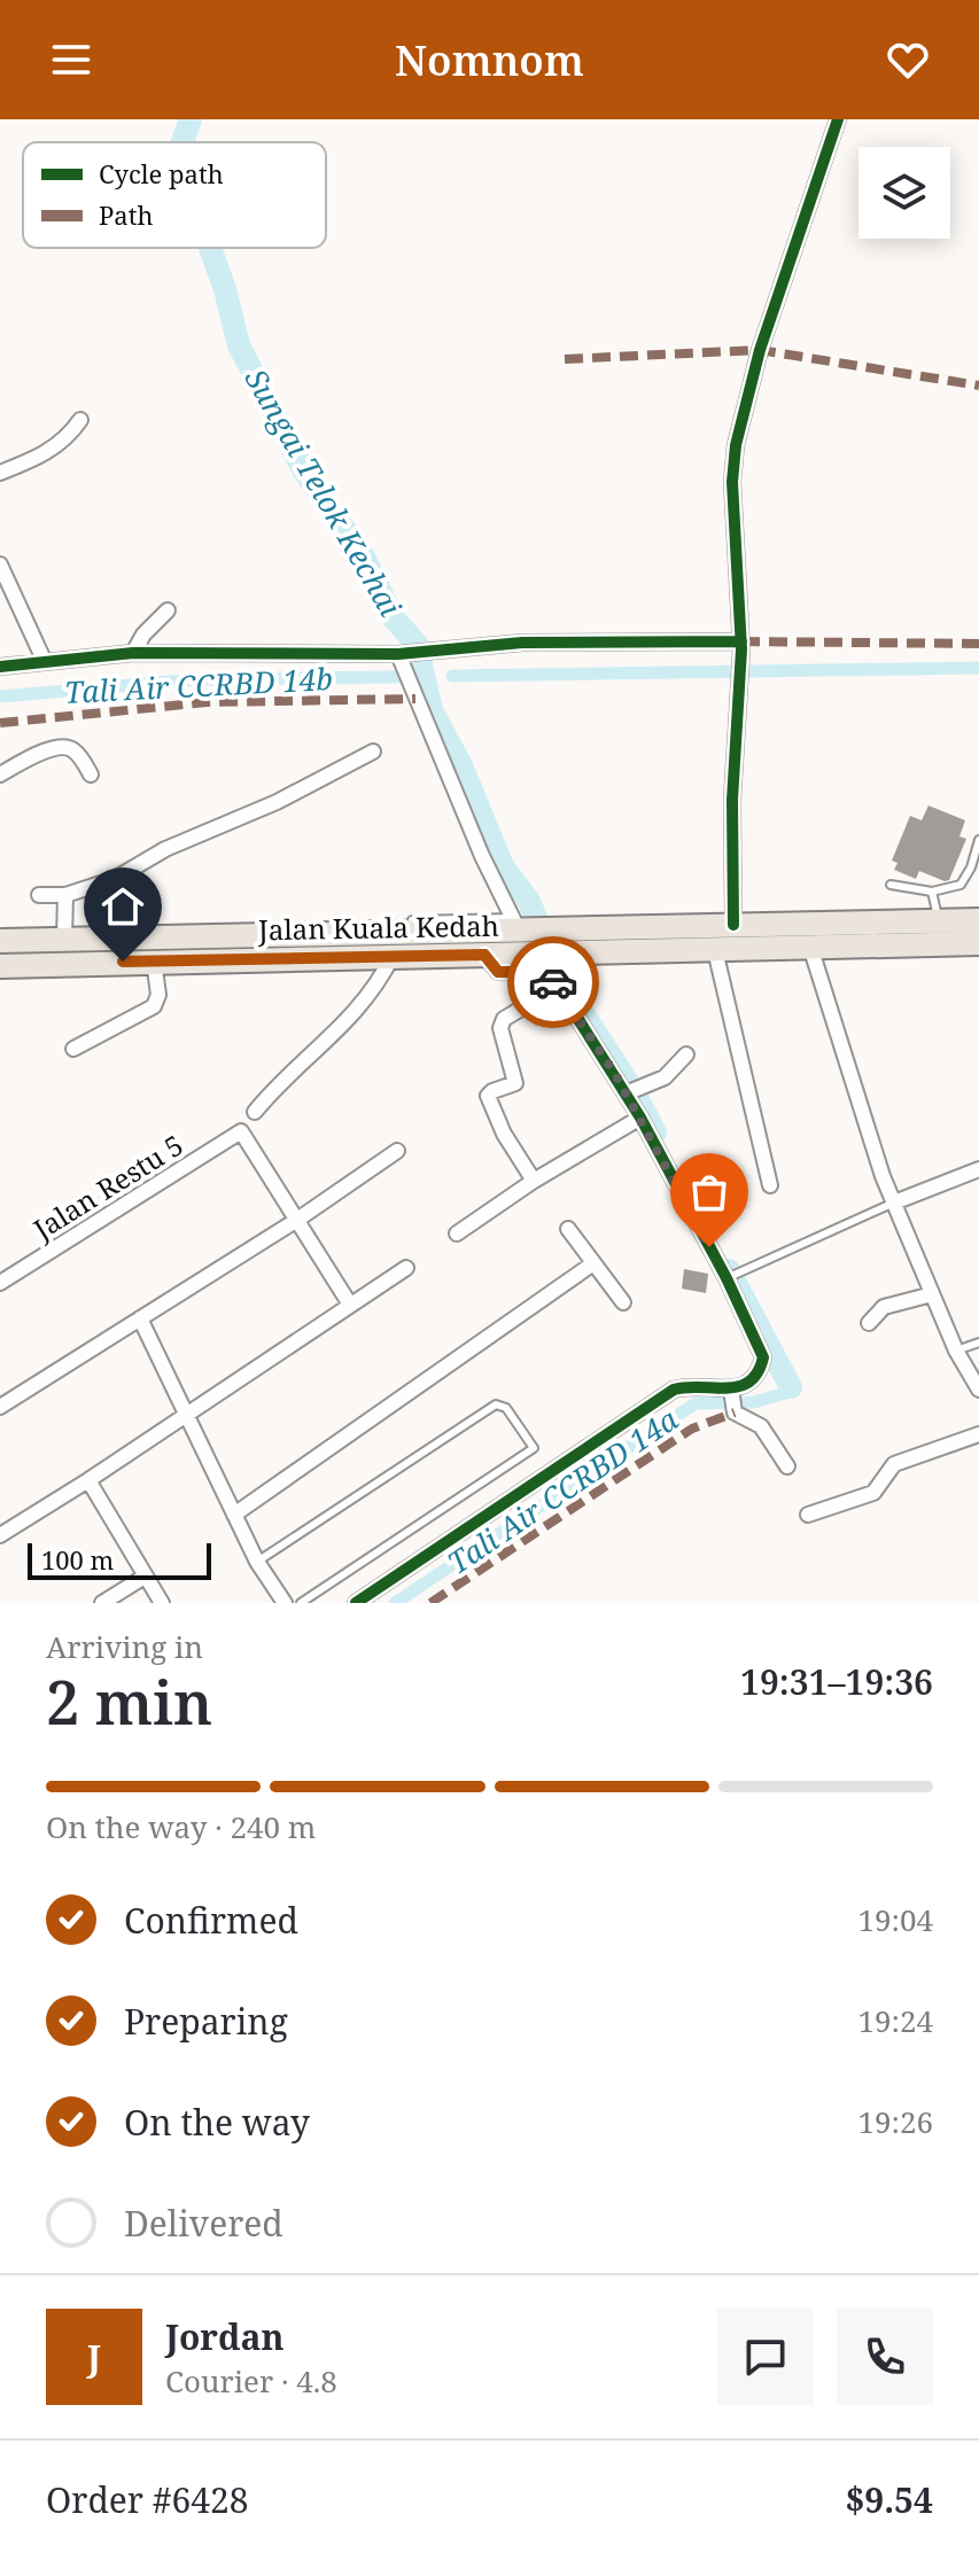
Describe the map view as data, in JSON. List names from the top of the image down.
{
  "streets": {
    "main road": ["Jalan Kuala Kedah"],
    "street": ["Jalan Restu 5"]
  },
  "water": ["Sungai Telok Kechai", "Tali Air CCRBD 14b", "Tali Air CCRBD 14a"],
  "legend": ["Cycle path", "Path"],
  "scale_bar": "100 m",
  "page": {
    "header": "Nomnom",
    "scale": "100 m",
    "heading": ["2 min", "Arriving in", "19:31–19:36"],
    "panel": [
      "Jordan",
      "Courier · 4.8",
      "Order #6428",
      "$9.54"
    ],
    "bar": "On the way · 240 m",
    "list": [
      ["Confirmed", "19:04"],
      ["Preparing", "19:24"],
      ["On the way", "19:26"],
      "Delivered"
    ],
    "round": "J"
  }
}
